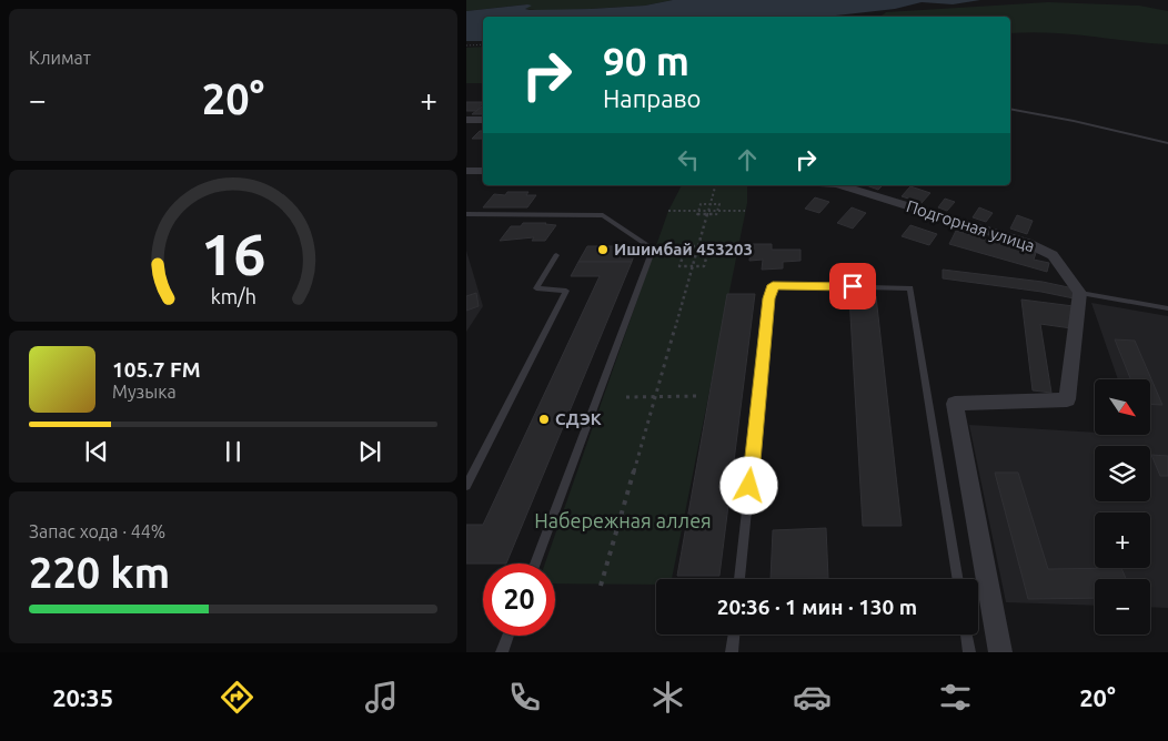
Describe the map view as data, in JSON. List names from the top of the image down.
{
  "streets": {
    "street": ["Подгорная улица"]
  },
  "parks": ["Набережная аллея"],
  "places": ["Ишимбай 453203", "СДЭК"],
  "north": "bottom right",
  "page": {
    "tile": [
      "Климат",
      ["Запас хода · 44%", "220 km"]
    ],
    "turn": ["90 m", "Направо"],
    "heat": ["−", "20°", "+"],
    "song": ["105.7 FM", "Музыка"],
    "map_buttons": ["+", "−"],
    "limit": "20",
    "trip": "20:36 · 1 мин · 130 m",
    "tabs": ["20:35", "20°"],
    "gauge": ["16", "km/h"]
  }
}
